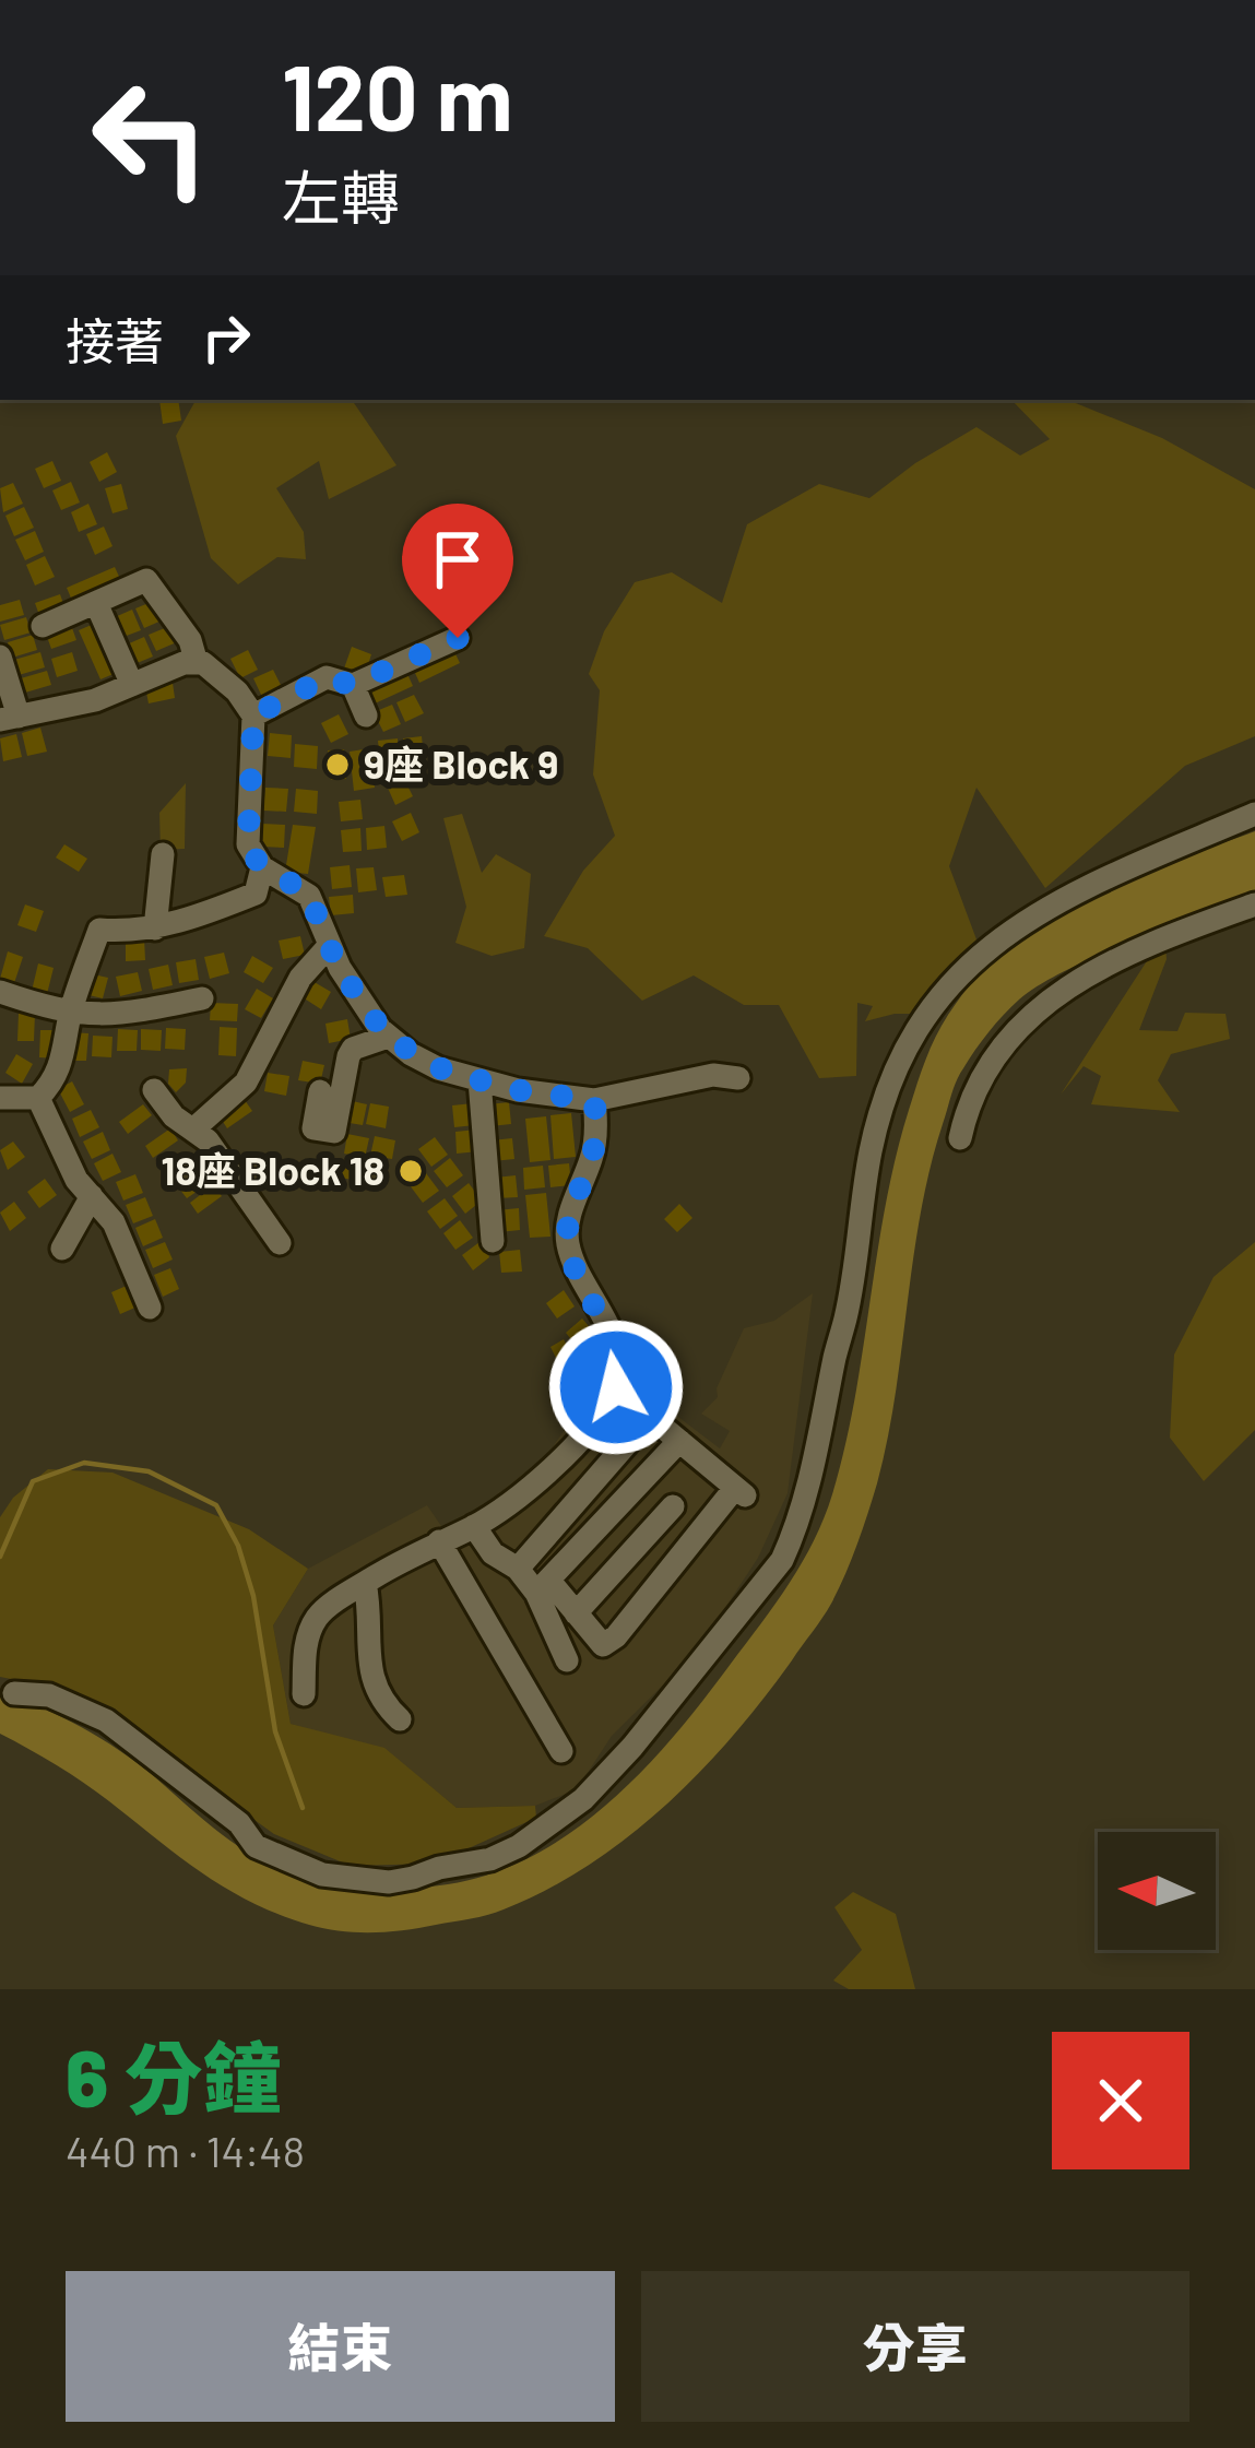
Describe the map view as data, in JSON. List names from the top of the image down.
{
  "places": ["9座 Block 9", "18座 Block 18"],
  "north": "left",
  "page": {
    "turn": ["120 m", "左轉"],
    "then": "接著",
    "heading": ["6 分鐘", "440 m · 14:48"],
    "buttons": ["結束", "分享"]
  }
}
